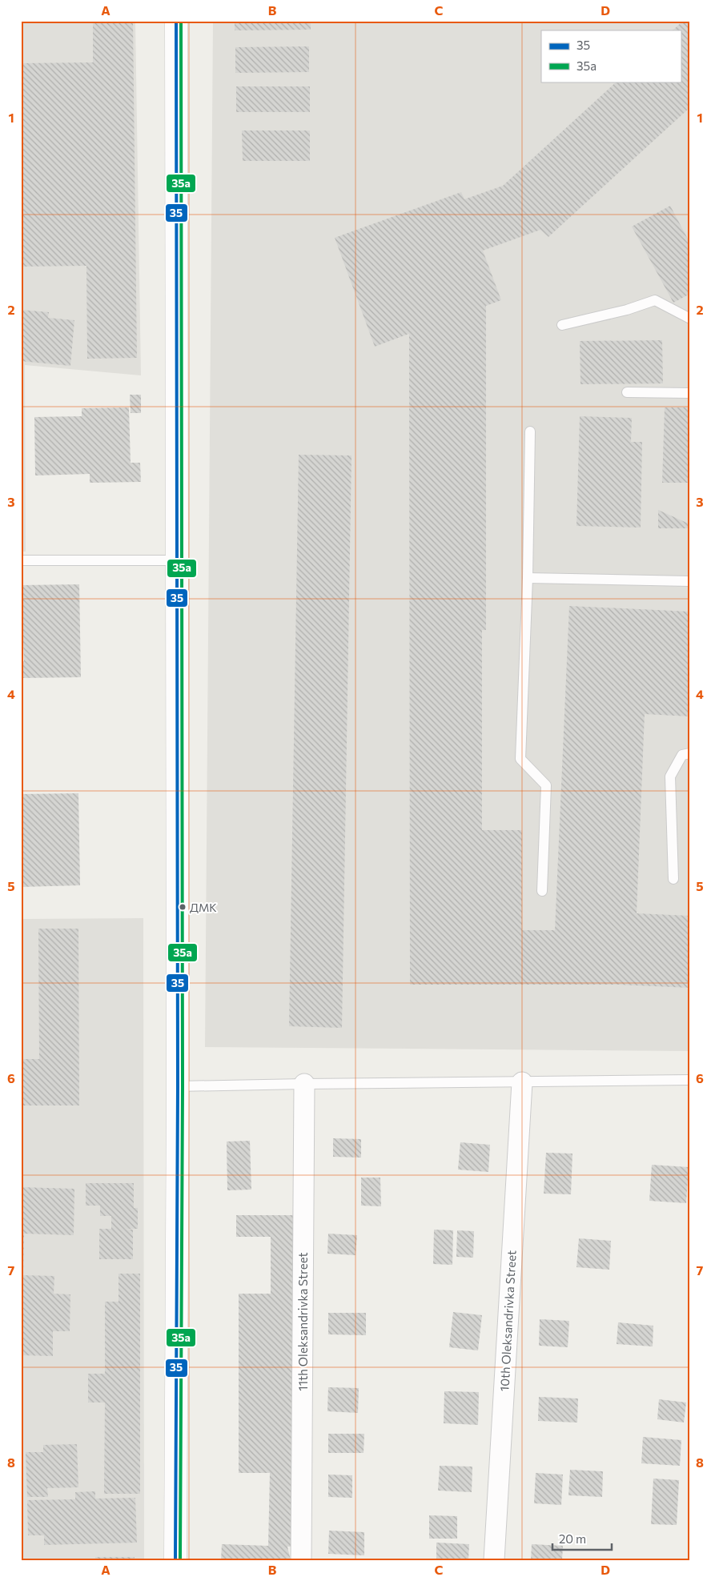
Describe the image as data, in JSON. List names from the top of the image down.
{
  "streets": {
    "street": ["10th Oleksandrivka Street", "11th Oleksandrivka Street"]
  },
  "places": ["ДМК"],
  "lines": ["transit line 35", "transit line 35а"],
  "legend": ["35", "35а"],
  "scale_bar": "20 m",
  "grid": {
    "columns": [
      "A",
      "B",
      "C",
      "D"
    ],
    "rows": [
      "1",
      "2",
      "3",
      "4",
      "5",
      "6",
      "7",
      "8"
    ]
  }
}
